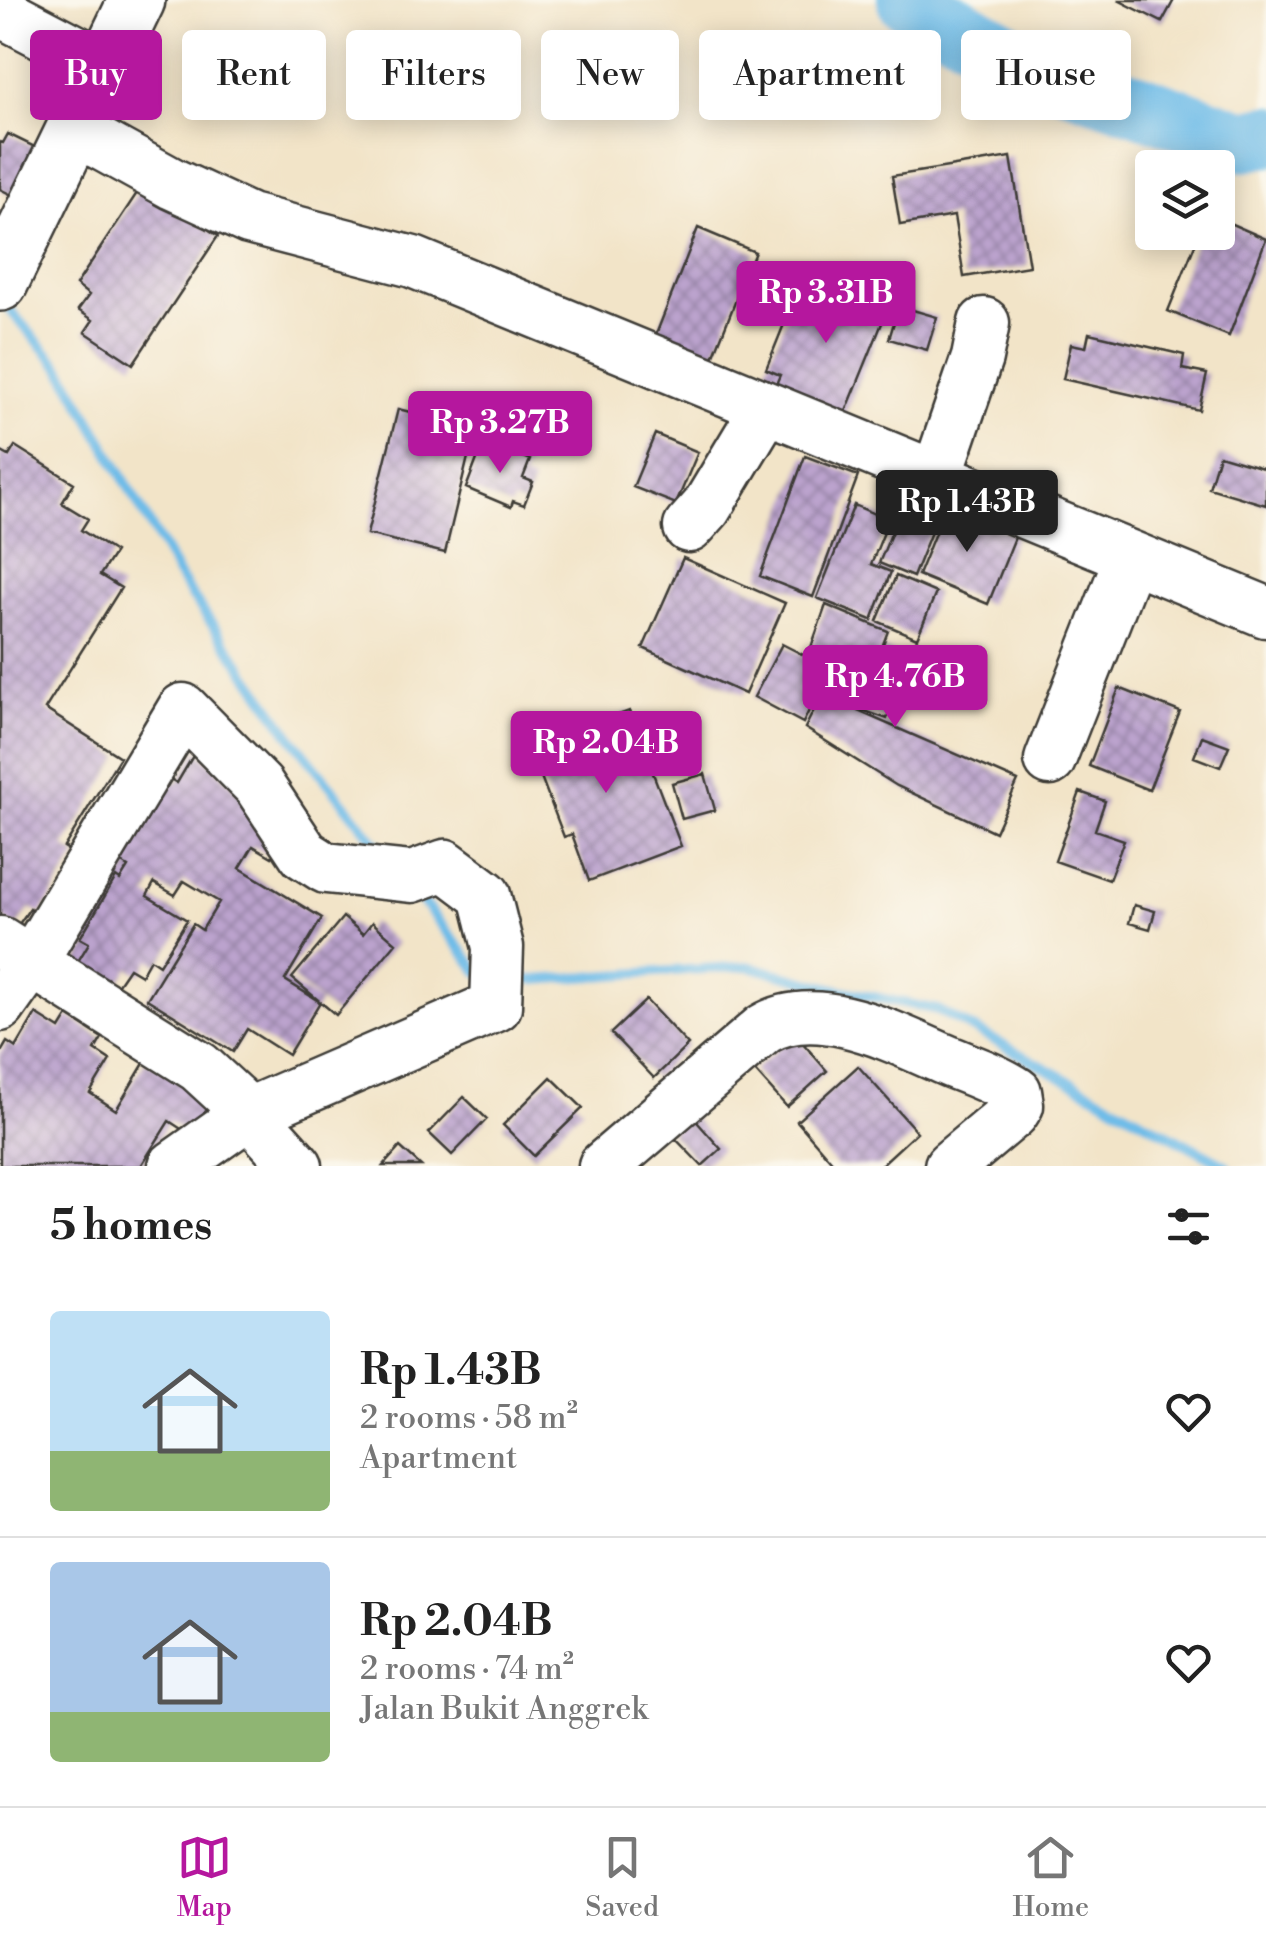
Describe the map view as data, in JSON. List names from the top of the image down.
{
  "page": {
    "chip": [
      "Buy",
      "Rent",
      "Filters",
      "New",
      "Apartment",
      "House"
    ],
    "price": [
      "Rp 3.31B",
      "Rp 3.27B",
      "Rp 1.43B",
      "Rp 4.76B",
      "Rp 2.04B"
    ],
    "heading": "5 homes",
    "list": [
      {
        "name": "Rp 1.43B",
        "note": "2 rooms · 58 m² · Apartment"
      },
      {
        "name": "Rp 2.04B",
        "note": "2 rooms · 74 m² · Jalan Bukit Anggrek"
      }
    ],
    "tabs": ["Map", "Saved", "Home"]
  }
}
